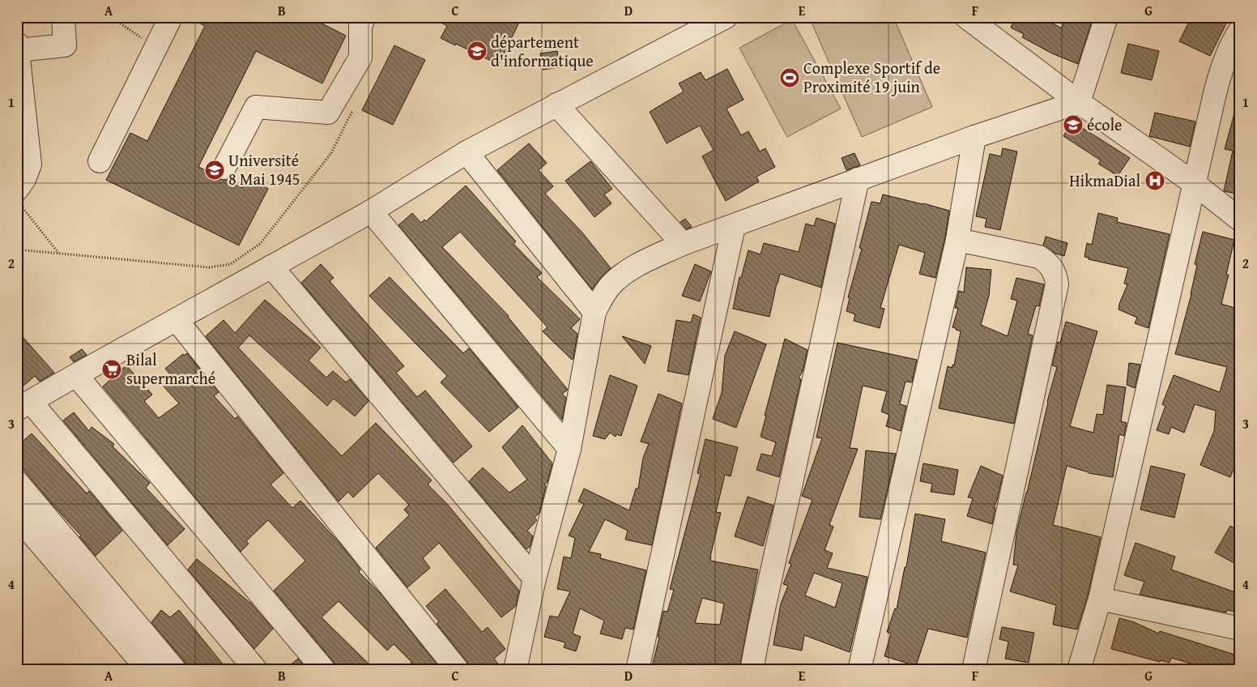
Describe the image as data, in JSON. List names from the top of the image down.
{
  "places": {
    "school or university": ["département d'informatique", "école", "Université 8 Mai 1945"],
    "sports": ["Complexe Sportif de Proximité 19 juin"],
    "hospital": ["HikmaDial"],
    "supermarket": ["Bilal supermarché"]
  },
  "grid": {
    "columns": [
      "A",
      "B",
      "C",
      "D",
      "E",
      "F",
      "G"
    ],
    "rows": [
      "1",
      "2",
      "3",
      "4"
    ]
  }
}
